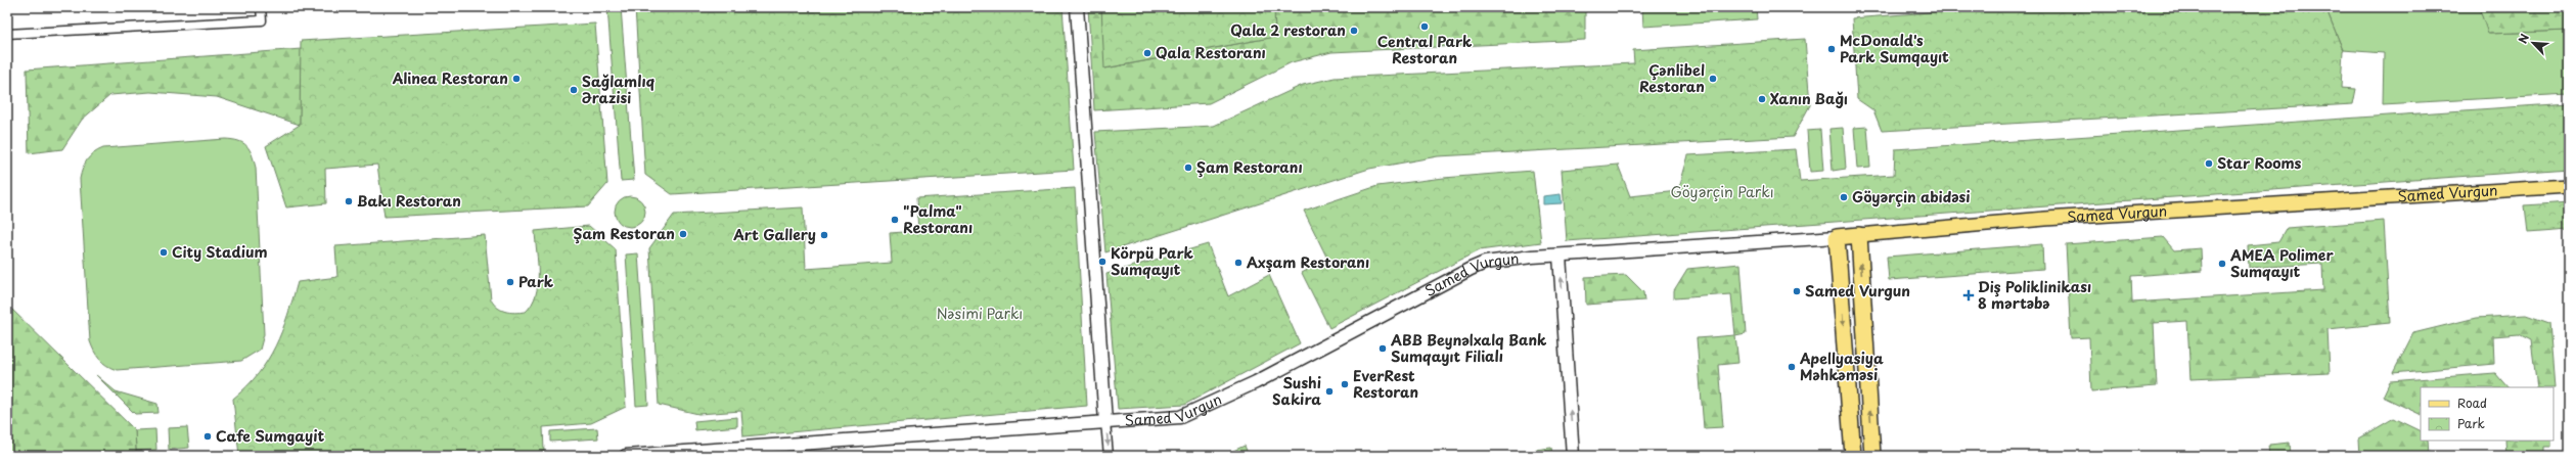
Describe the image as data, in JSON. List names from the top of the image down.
{
  "streets": {
    "highway": ["Samed Vurgun"]
  },
  "parks": ["Göyərçin Parkı", "Nəsimi Parkı"],
  "places": {
    "other": [
      "Central Park Restoran",
      "Qala 2 restoran",
      "McDonald's Park Sumqayıt",
      "Qala Restoranı",
      "Alinea Restoran",
      "Çənlibel Restoran",
      "Sağlamlıq Ərazisi",
      "Xanın Bağı",
      "Star Rooms",
      "Şam Restoranı",
      "Göyərçin abidəsi",
      "Bakı Restoran",
      "\"Palma\" Restoranı",
      "Şam Restoran",
      "Art Gallery",
      "City Stadium",
      "Körpü Park Sumqayıt",
      "Axşam Restoranı",
      "AMEA Polimer Sumqayıt",
      "Park",
      "Samed Vurgun",
      "ABB Beynəlxalq Bank Sumqayıt Filialı",
      "Apellyasiya Məhkəməsi",
      "EverRest Restoran",
      "Sushi Sakira",
      "Cafe Sumgayit"
    ],
    "health": ["Diş Poliklinikası 8 mərtəbə"]
  },
  "legend": ["Road", "Park"],
  "north": "top left"
}
